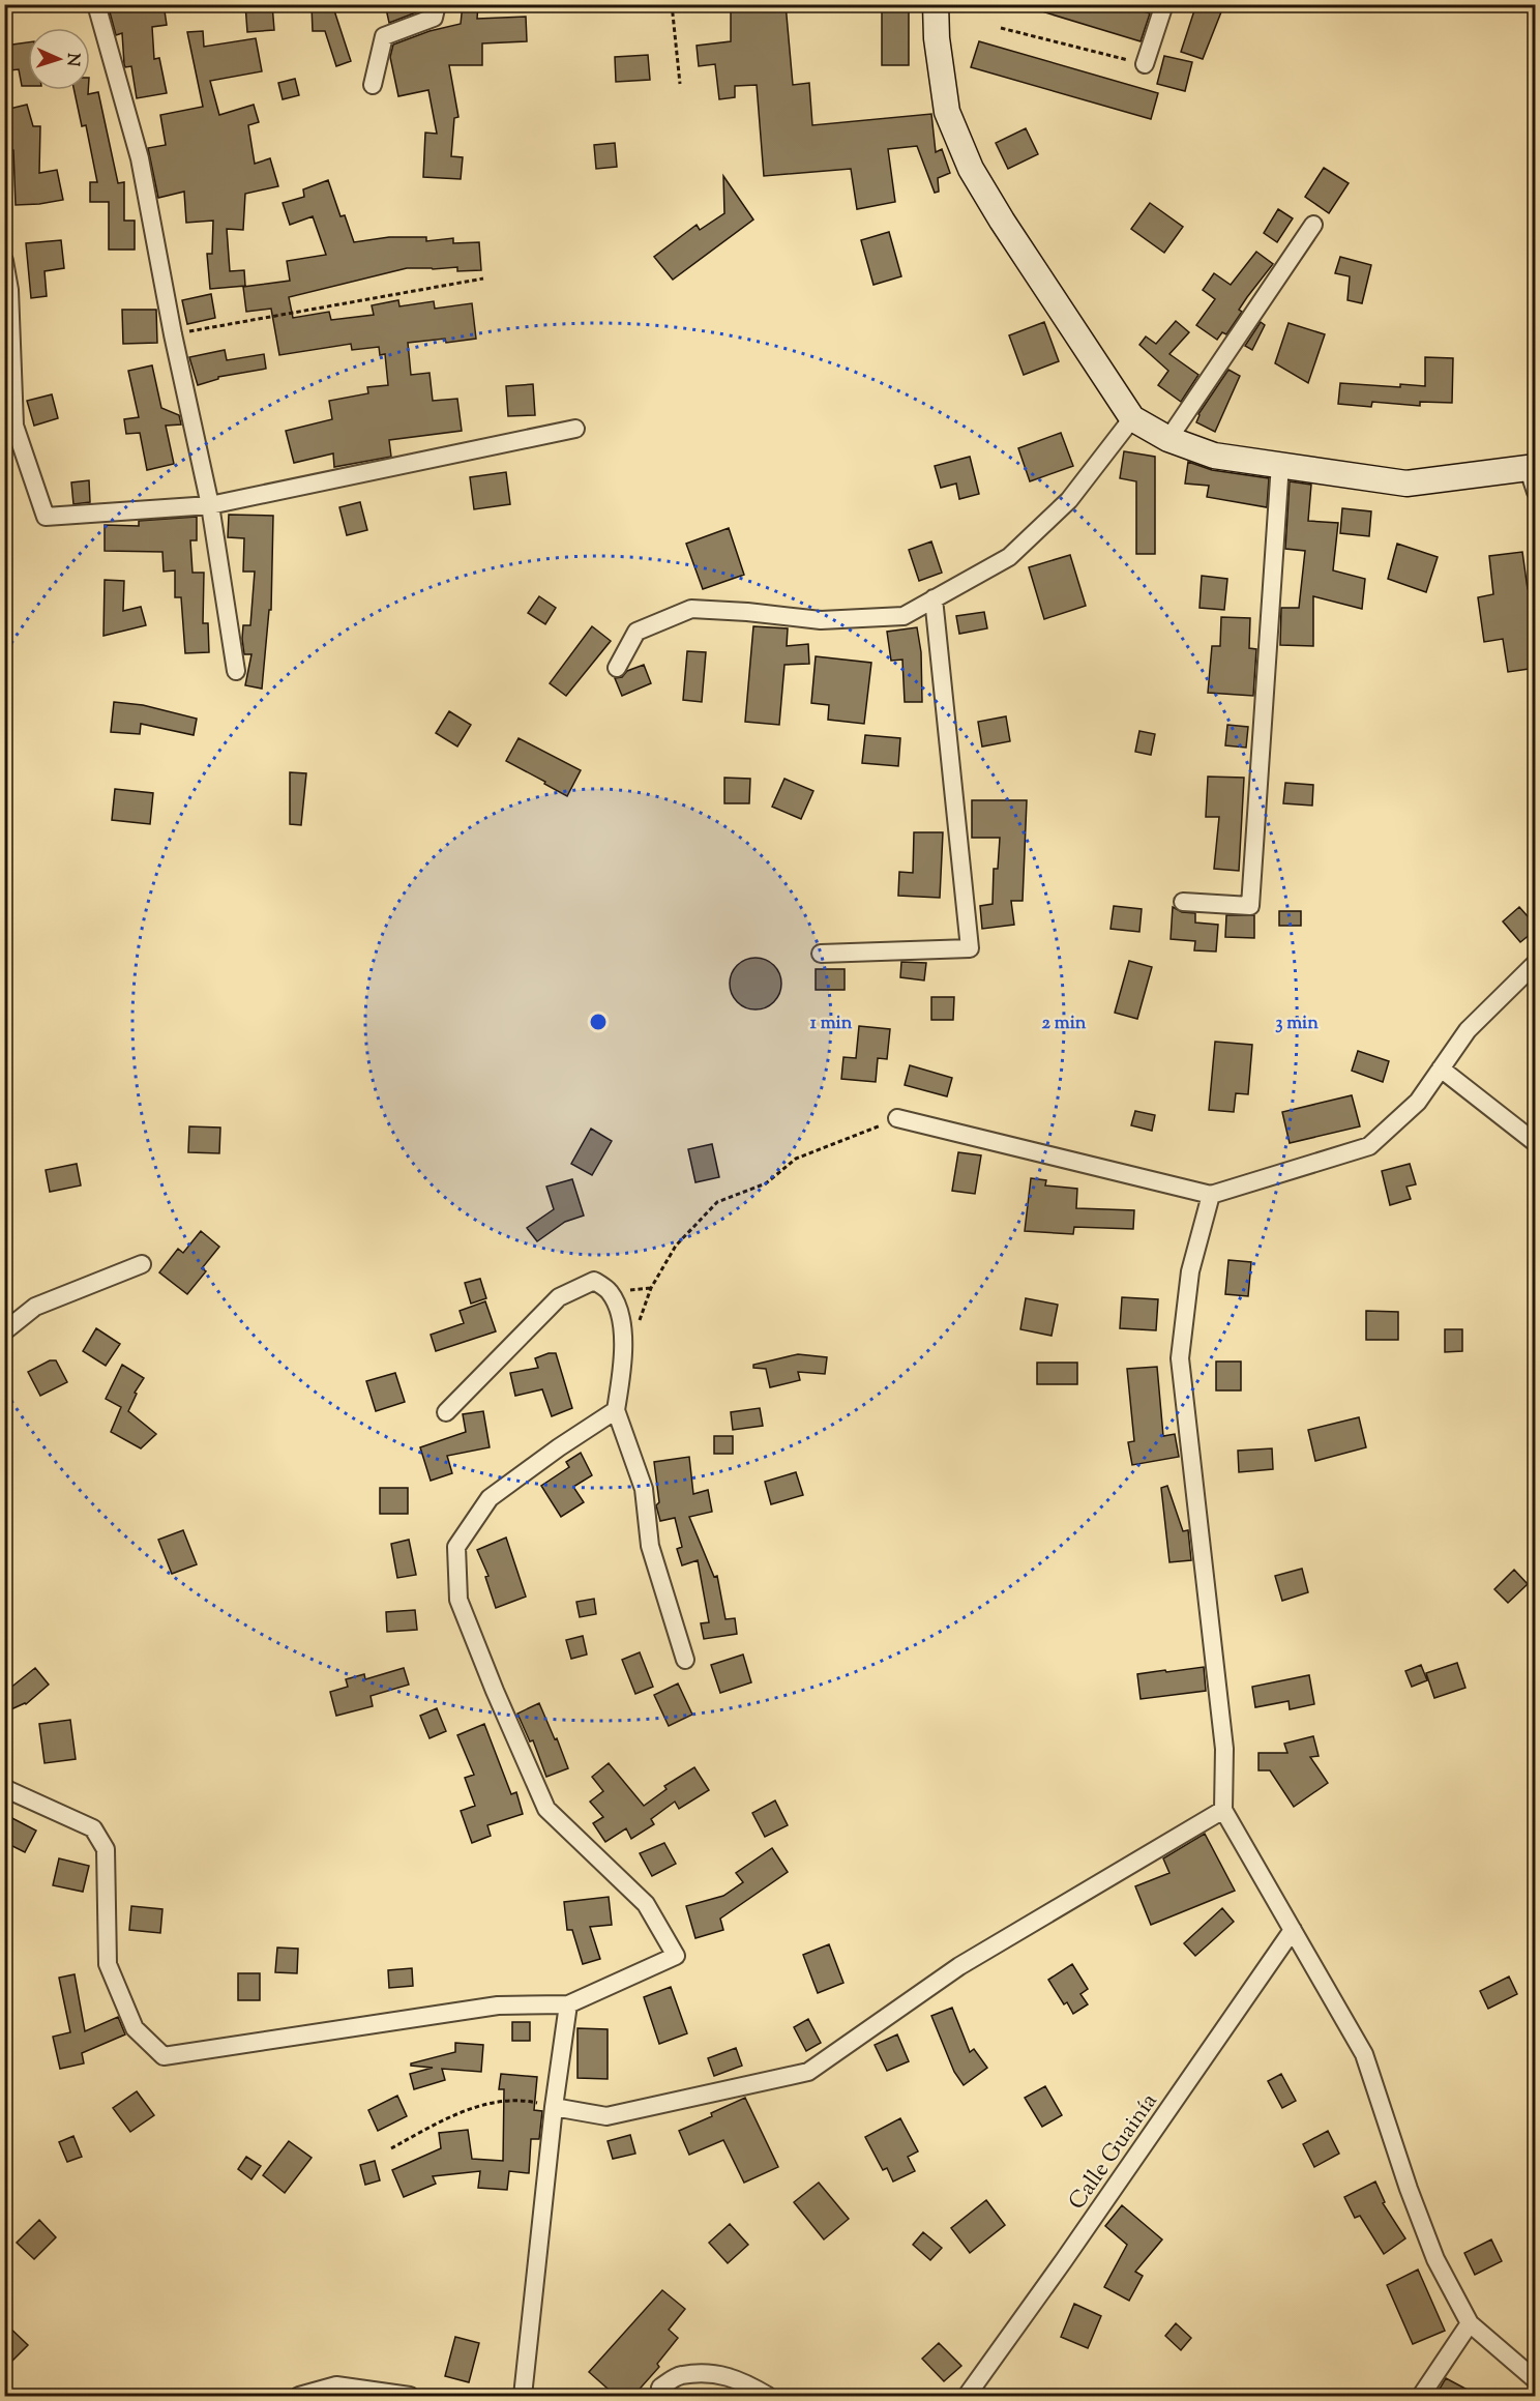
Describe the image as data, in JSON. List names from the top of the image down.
{
  "streets": {
    "street": ["Calle Guainía"]
  },
  "north": "right",
  "rings": ["1 min", "2 min", "3 min"]
}
